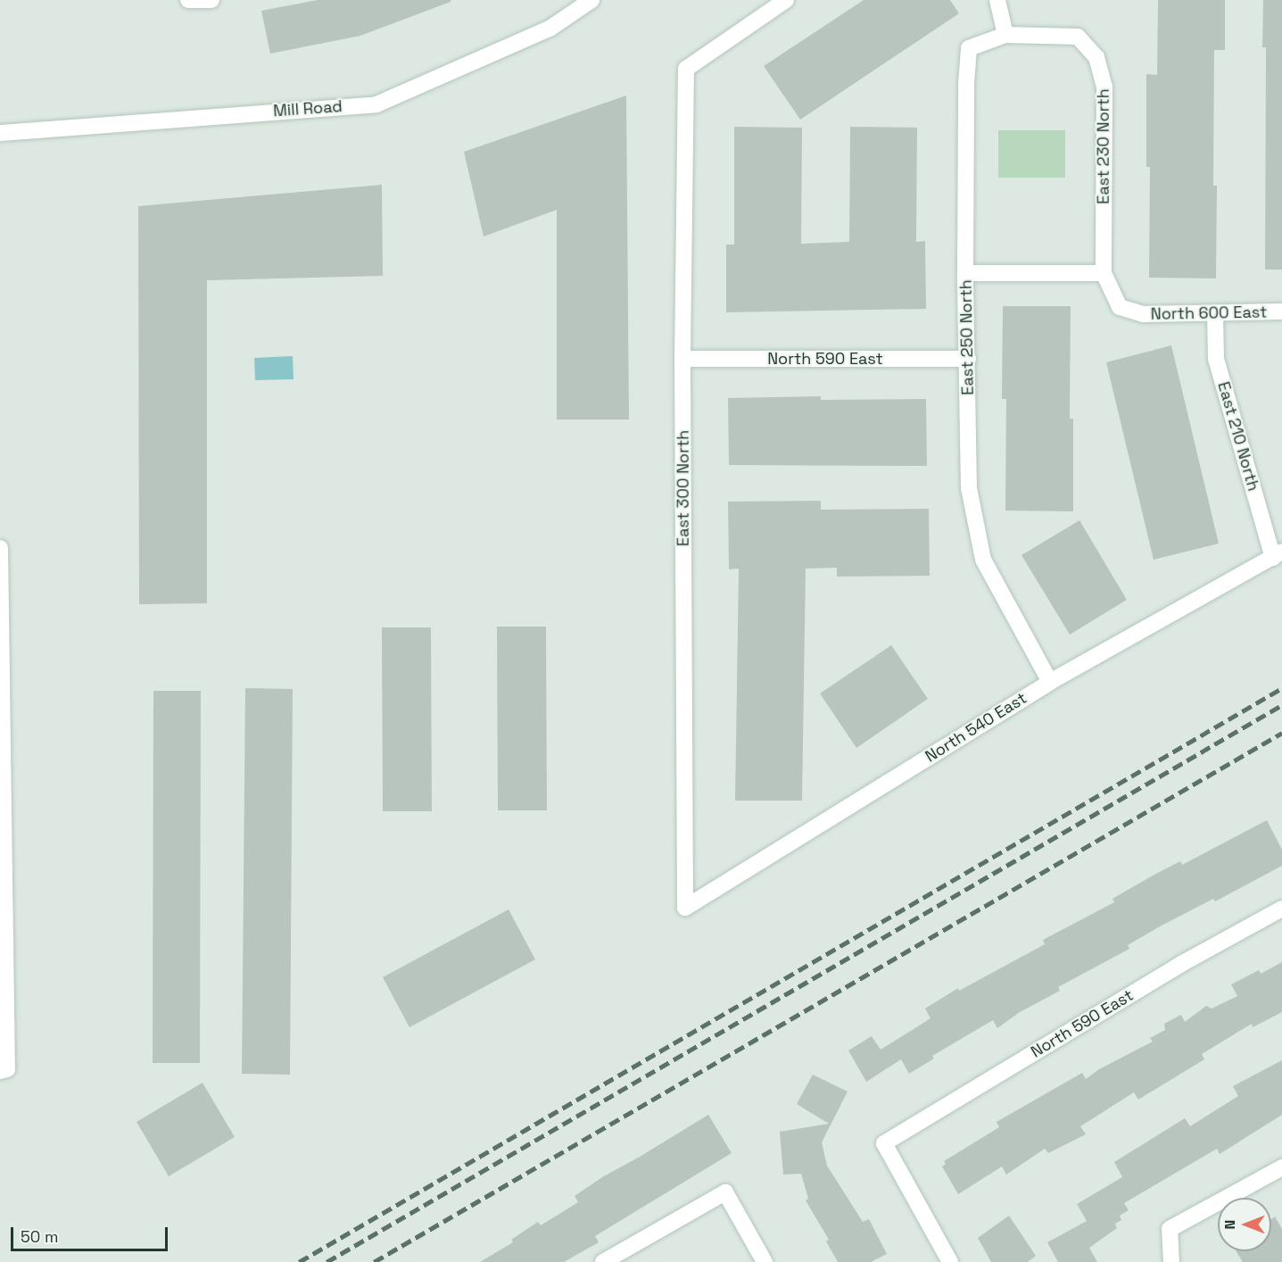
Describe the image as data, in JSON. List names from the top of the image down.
{
  "streets": {
    "street": [
      "Mill Road",
      "East 230 North",
      "North 600 East",
      "East 250 North",
      "North 590 East",
      "East 210 North",
      "East 300 North",
      "North 540 East"
    ]
  },
  "crossings": [
    ["East 230 North", "North 600 East"],
    ["East 230 North", "East 250 North"],
    ["North 600 East", "East 210 North"],
    ["East 250 North", "North 590 East"],
    ["East 250 North", "North 540 East"],
    ["North 590 East", "East 300 North"],
    ["East 210 North", "North 540 East"],
    ["East 300 North", "North 540 East"]
  ],
  "scale_bar": "50 m",
  "north": "left"
}
